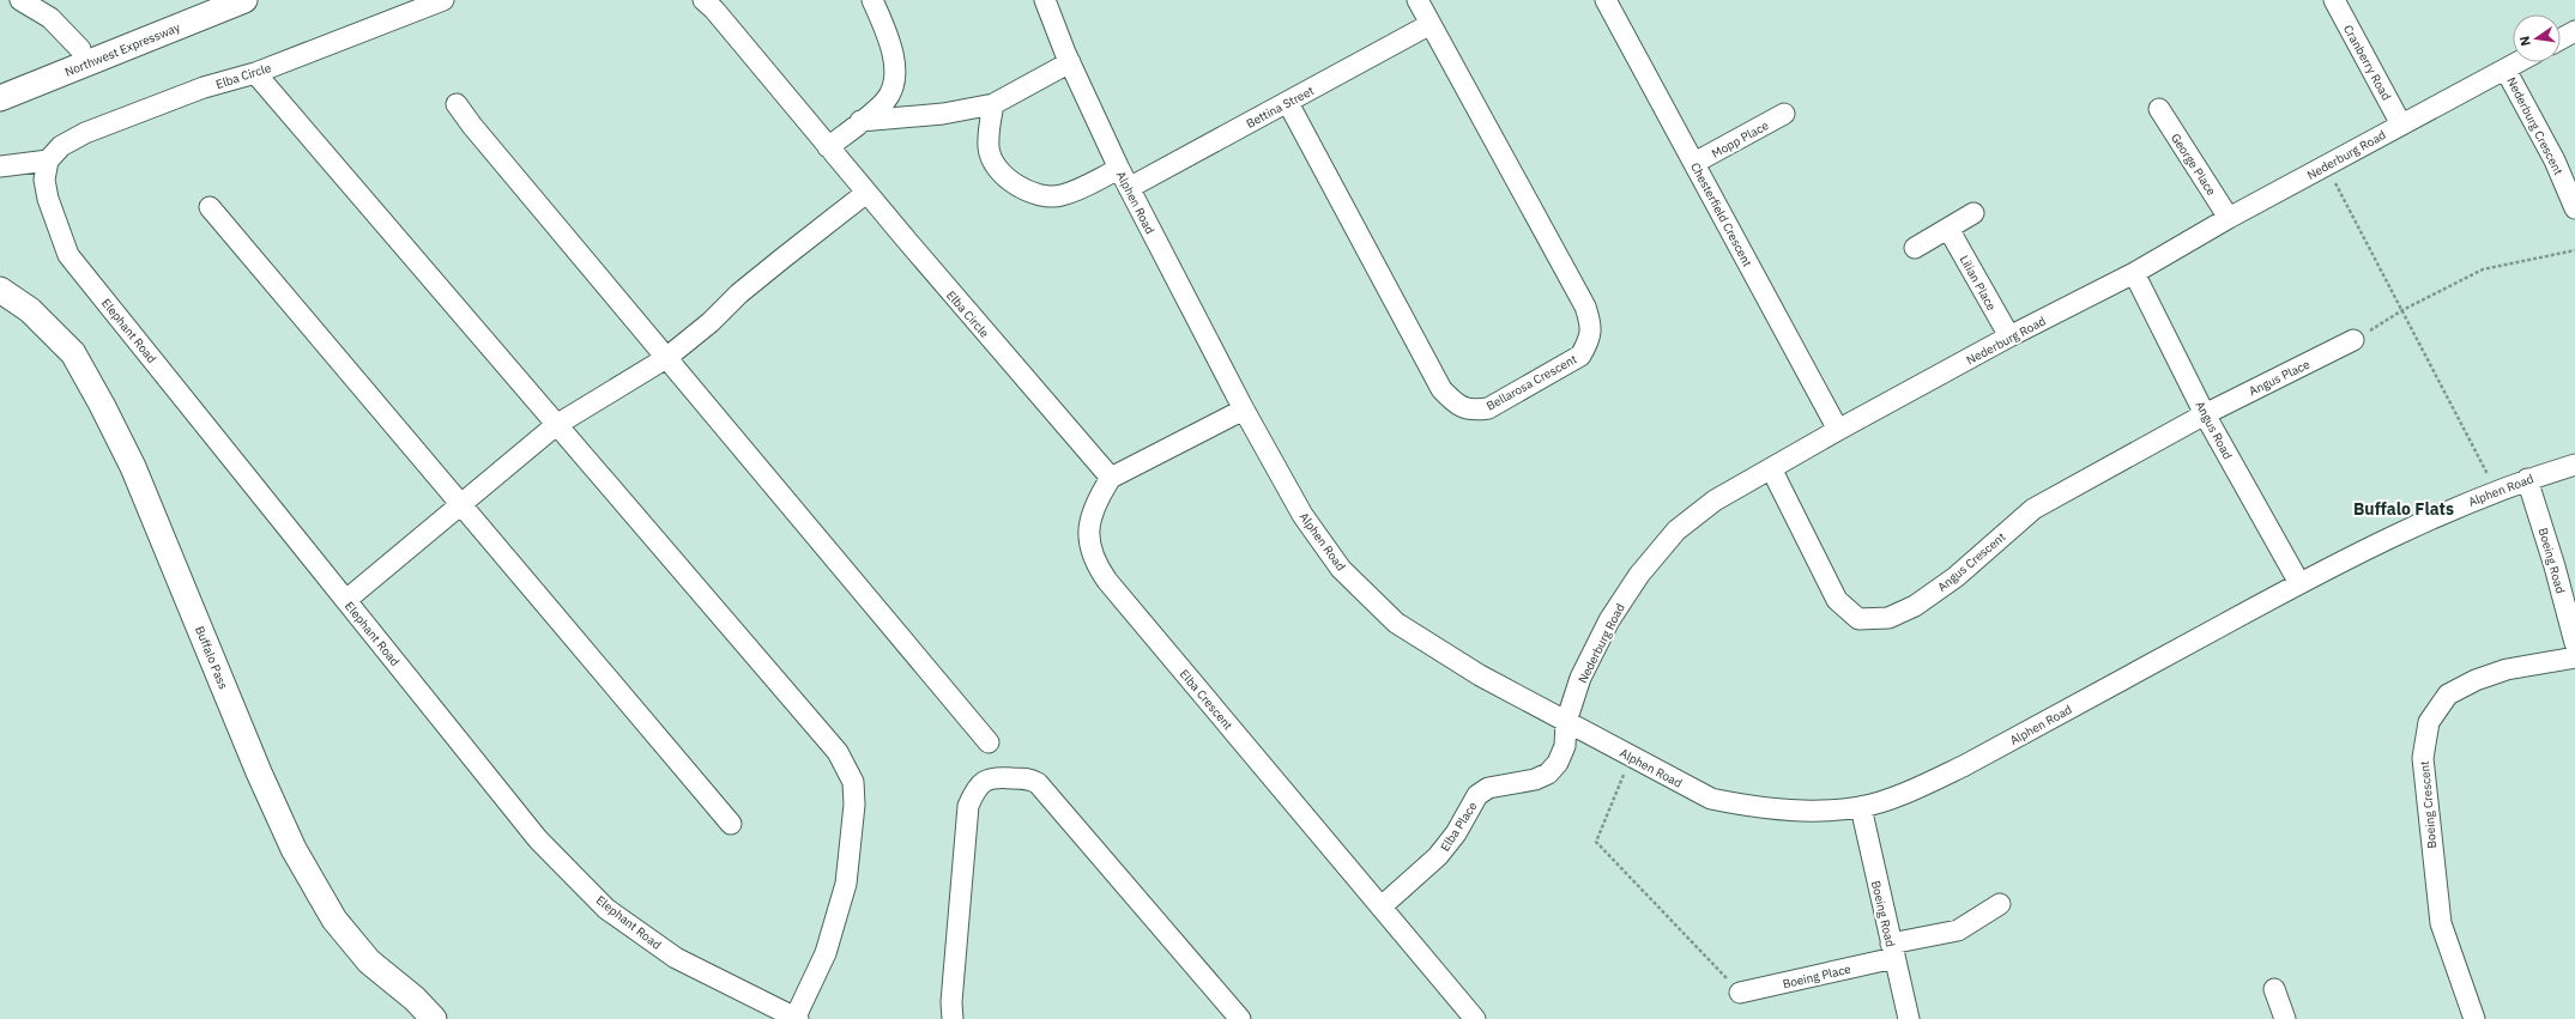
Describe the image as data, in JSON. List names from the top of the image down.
{
  "streets": {
    "main road": ["Northwest Expressway", "Buffalo Pass"],
    "street": [
      "Cranberry Road",
      "Elba Circle",
      "Bettina Street",
      "Nederburg Crescent",
      "Mopp Place",
      "Nederburg Road",
      "George Place",
      "Alphen Road",
      "Chesterfield Crescent",
      "Lilian Place",
      "Elephant Road",
      "Angus Place",
      "Bellarosa Crescent",
      "Angus Road",
      "Boeing Road",
      "Angus Crescent",
      "Elba Crescent",
      "Boeing Crescent",
      "Elba Place",
      "Boeing Place"
    ]
  },
  "crossings": [
    ["Cranberry Road", "Nederburg Road"],
    ["Elba Circle", "Elephant Road"],
    ["Elba Circle", "Elba Crescent"],
    ["Bettina Street", "Alphen Road"],
    ["Bettina Street", "Bellarosa Crescent"],
    ["Nederburg Crescent", "Nederburg Road"],
    ["Mopp Place", "Chesterfield Crescent"],
    ["Nederburg Road", "George Place"],
    ["Nederburg Road", "Alphen Road"],
    ["Nederburg Road", "Chesterfield Crescent"],
    ["Nederburg Road", "Lilian Place"],
    ["Nederburg Road", "Angus Road"],
    ["Nederburg Road", "Angus Crescent"],
    ["Nederburg Road", "Elba Place"],
    ["Alphen Road", "Angus Road"],
    ["Alphen Road", "Boeing Road"],
    ["Alphen Road", "Elba Place"],
    ["Angus Place", "Angus Road"],
    ["Angus Place", "Angus Crescent"],
    ["Angus Road", "Angus Crescent"],
    ["Boeing Road", "Boeing Place"],
    ["Elba Crescent", "Elba Place"]
  ],
  "districts": ["Buffalo Flats"],
  "north": "left"
}
